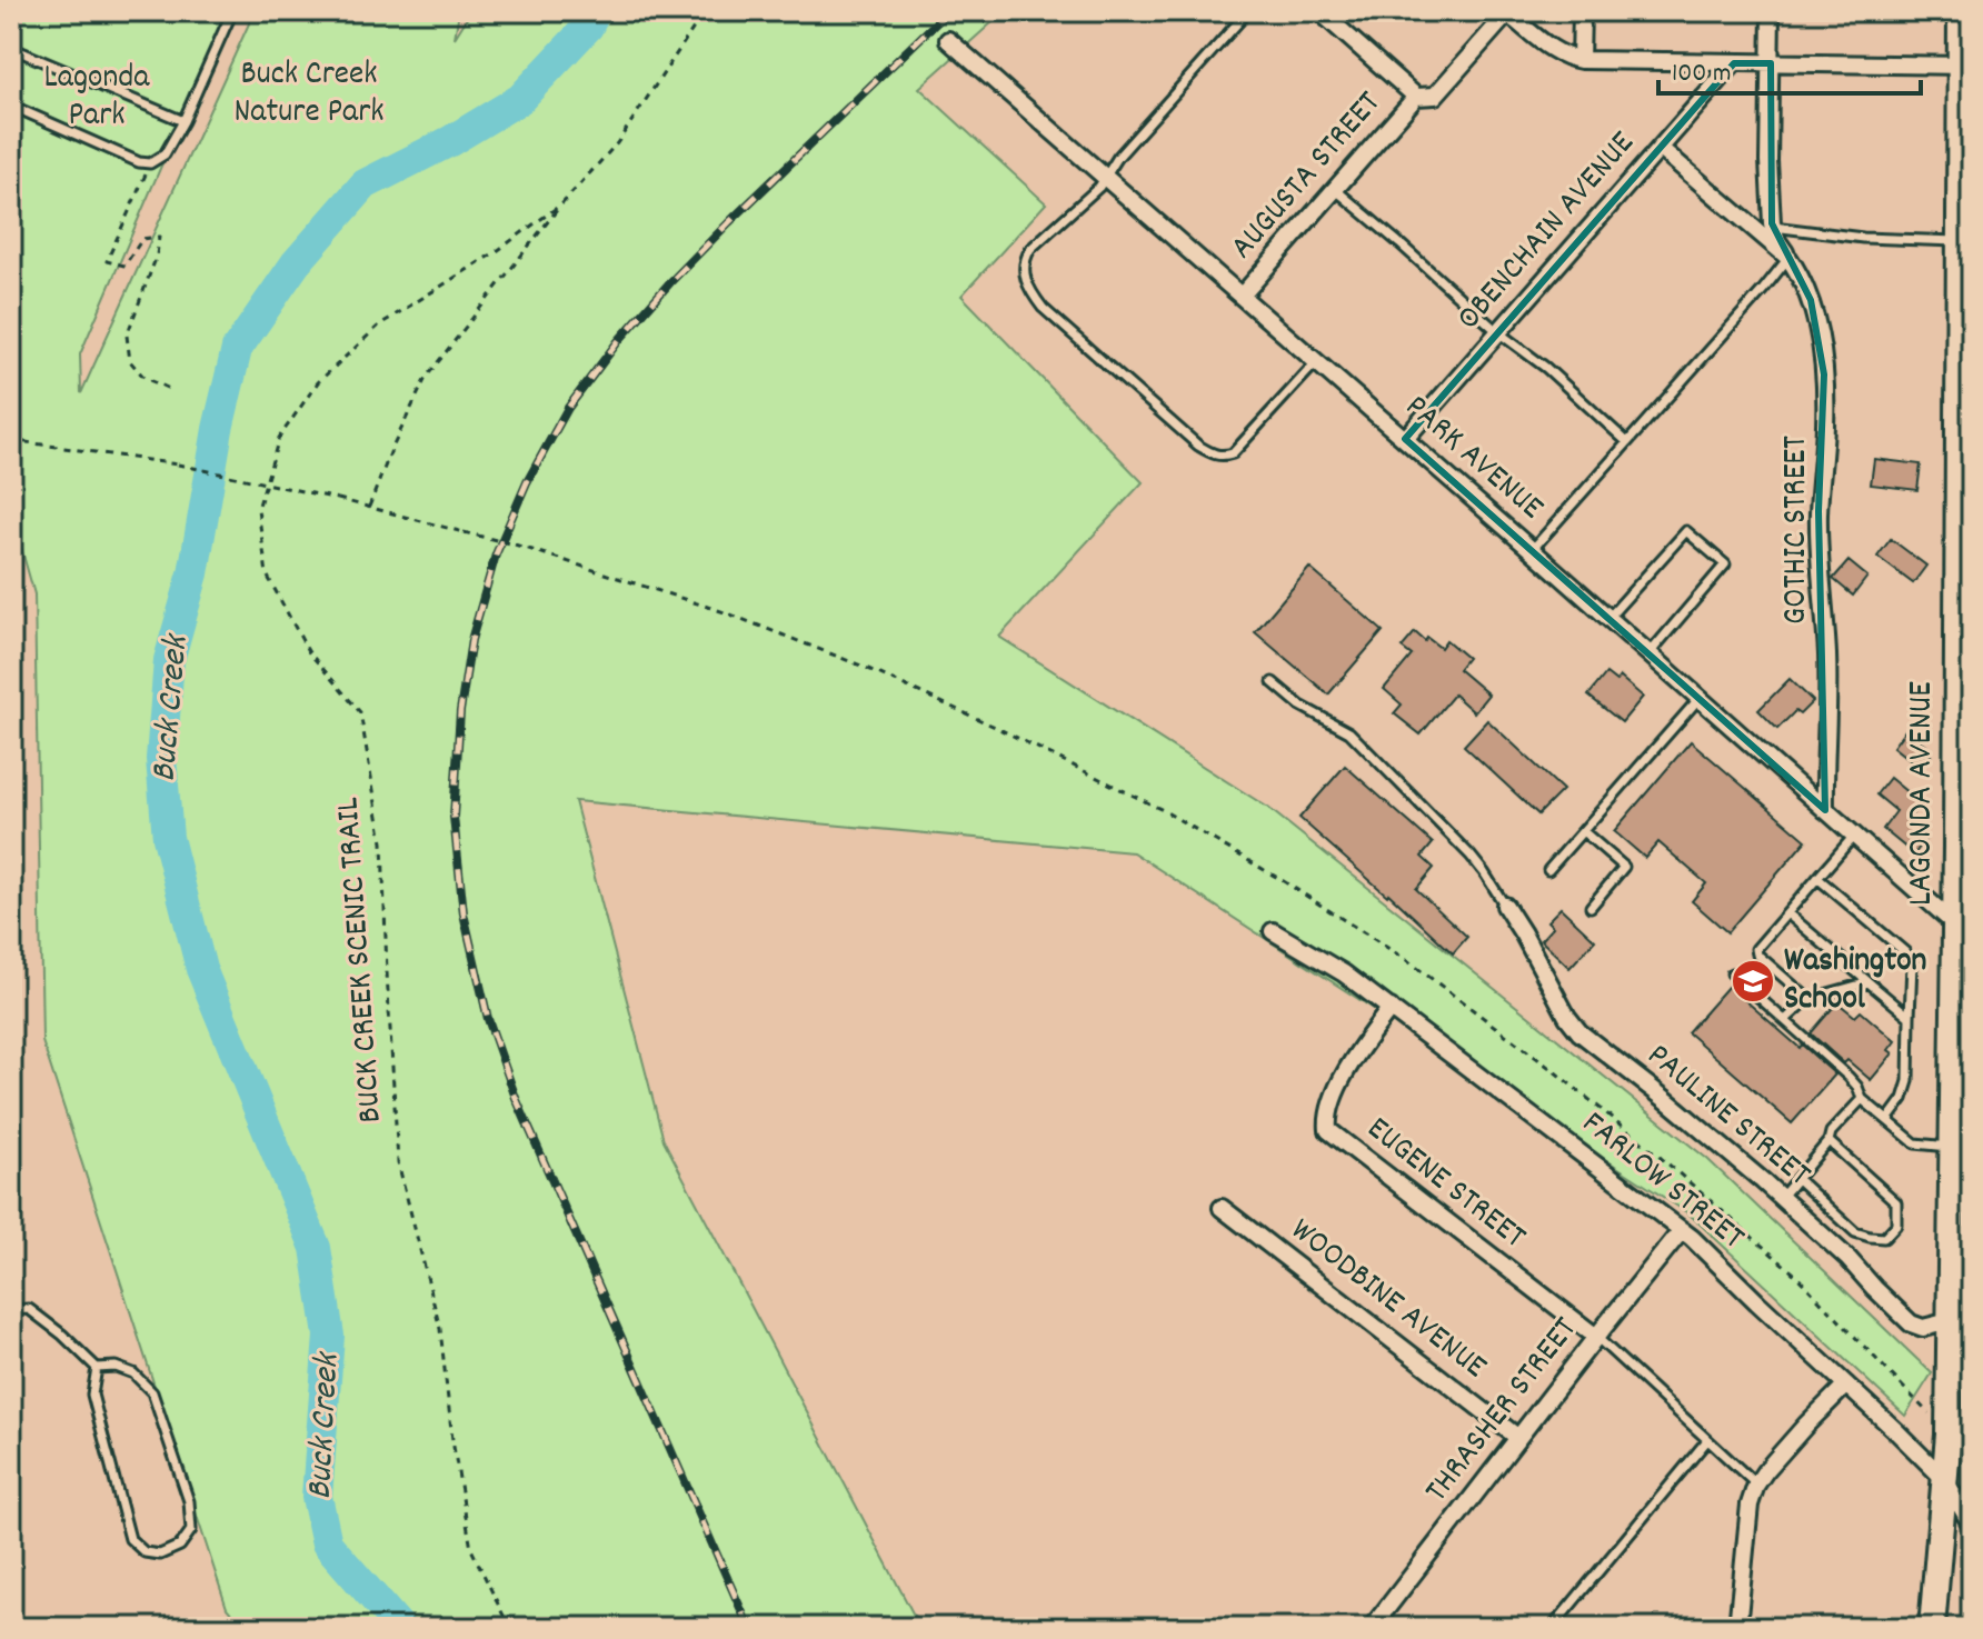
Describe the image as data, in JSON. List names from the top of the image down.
{
  "streets": {
    "main road": ["LAGONDA AVENUE"],
    "street": [
      "AUGUSTA STREET",
      "OBENCHAIN AVENUE",
      "PARK AVENUE",
      "GOTHIC STREET",
      "PAULINE STREET",
      "FARLOW STREET",
      "EUGENE STREET",
      "WOODBINE AVENUE",
      "THRASHER STREET"
    ],
    "path": ["BUCK CREEK SCENIC TRAIL"]
  },
  "crossings": [
    ["AUGUSTA STREET", "PARK AVENUE"],
    ["OBENCHAIN AVENUE", "PARK AVENUE"],
    ["OBENCHAIN AVENUE", "GOTHIC STREET"],
    ["PARK AVENUE", "GOTHIC STREET"],
    ["PARK AVENUE", "LAGONDA AVENUE"],
    ["LAGONDA AVENUE", "PAULINE STREET"],
    ["LAGONDA AVENUE", "FARLOW STREET"],
    ["FARLOW STREET", "EUGENE STREET"],
    ["FARLOW STREET", "THRASHER STREET"],
    ["EUGENE STREET", "THRASHER STREET"],
    ["WOODBINE AVENUE", "THRASHER STREET"]
  ],
  "water": ["Buck Creek"],
  "parks": ["Buck Creek Nature Park", "Lagonda Park"],
  "places": {
    "school or university": ["Washington School"]
  },
  "scale_bar": "100 m"
}
